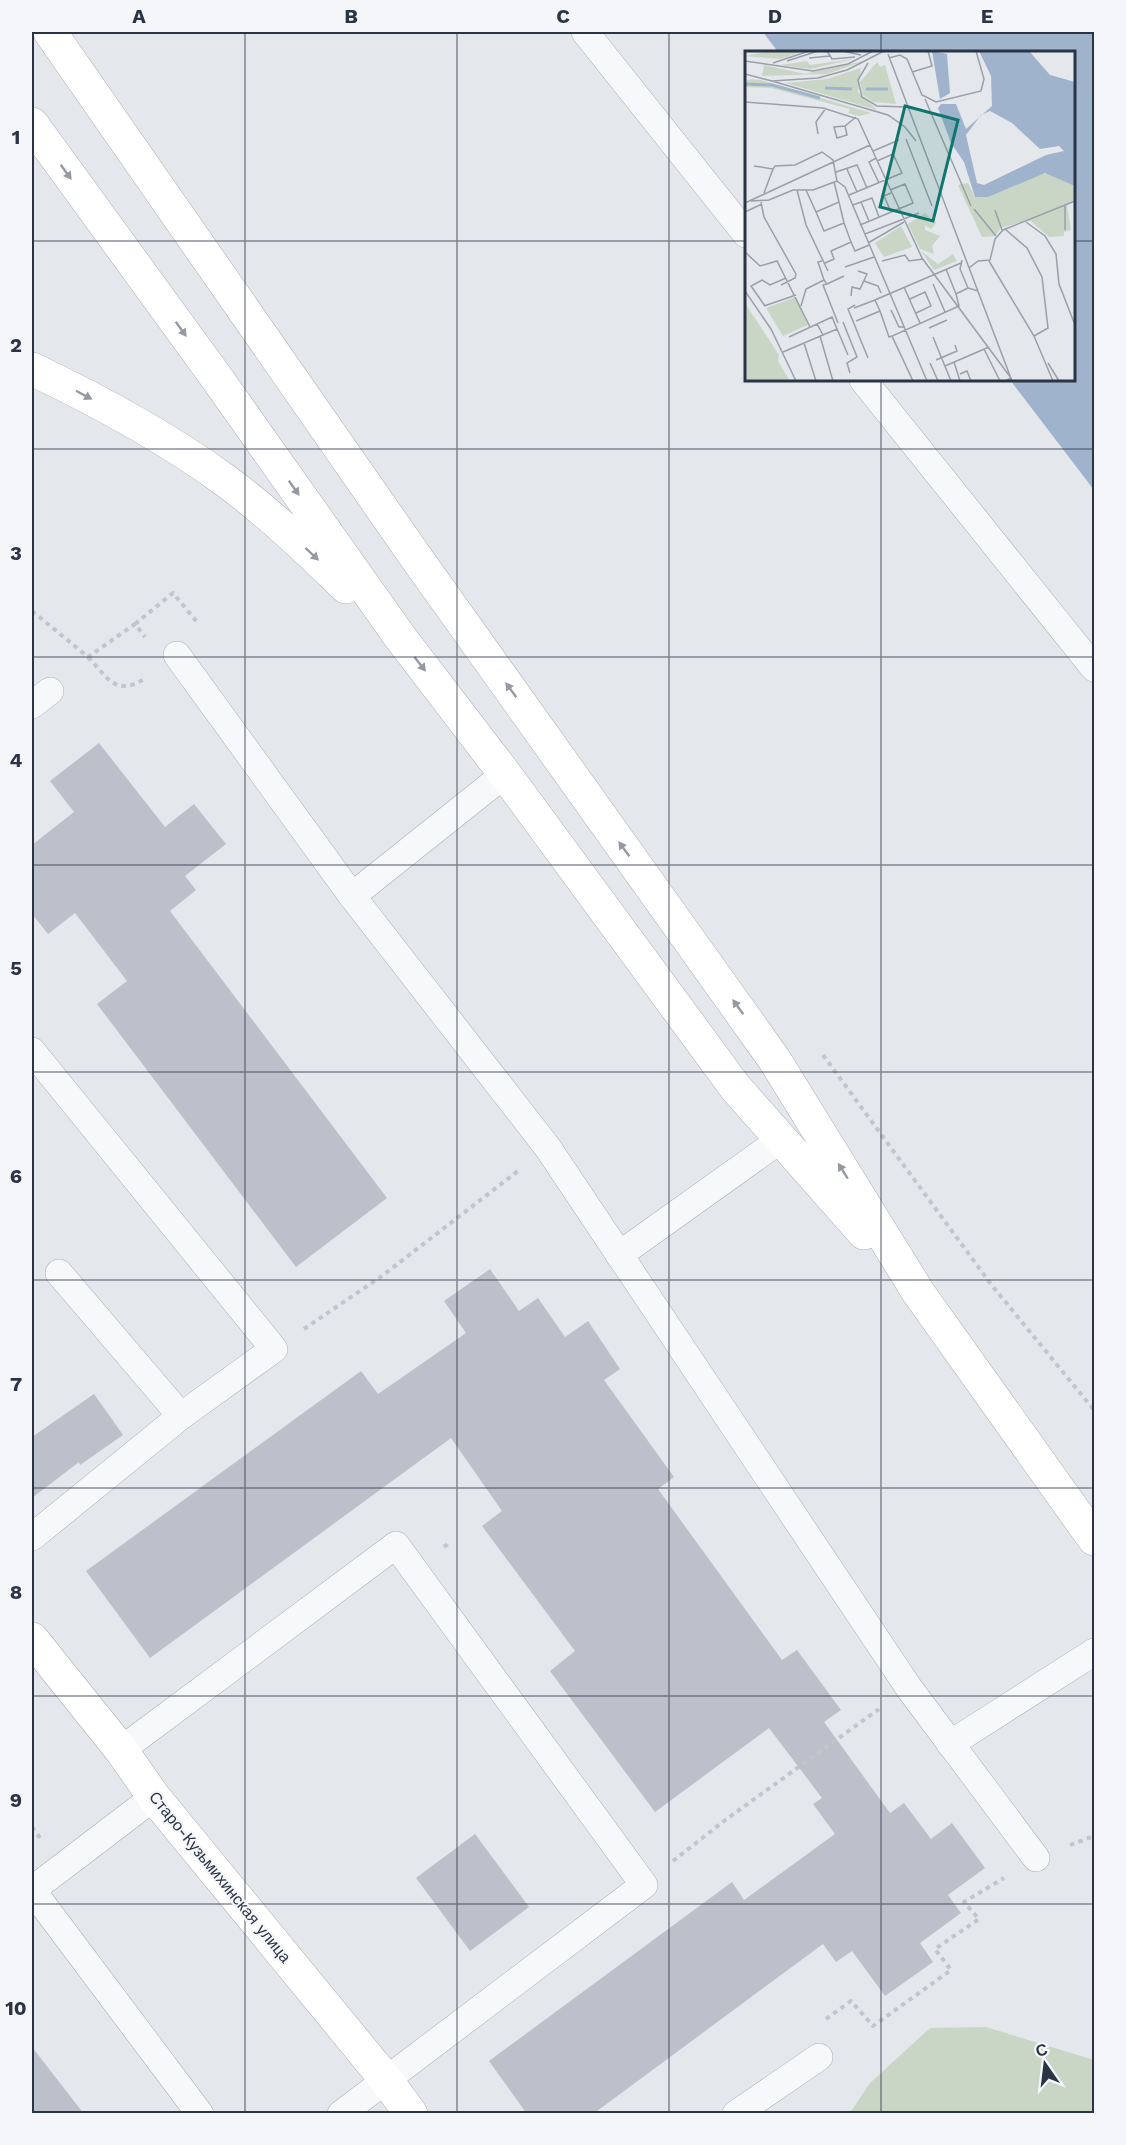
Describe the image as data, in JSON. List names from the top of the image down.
{
  "streets": {
    "main road": ["Старо-Кузьмихинская улица"]
  },
  "north": "top",
  "grid": {
    "columns": [
      "A",
      "B",
      "C",
      "D",
      "E"
    ],
    "rows": [
      "1",
      "2",
      "3",
      "4",
      "5",
      "6",
      "7",
      "8",
      "9",
      "10"
    ]
  }
}
